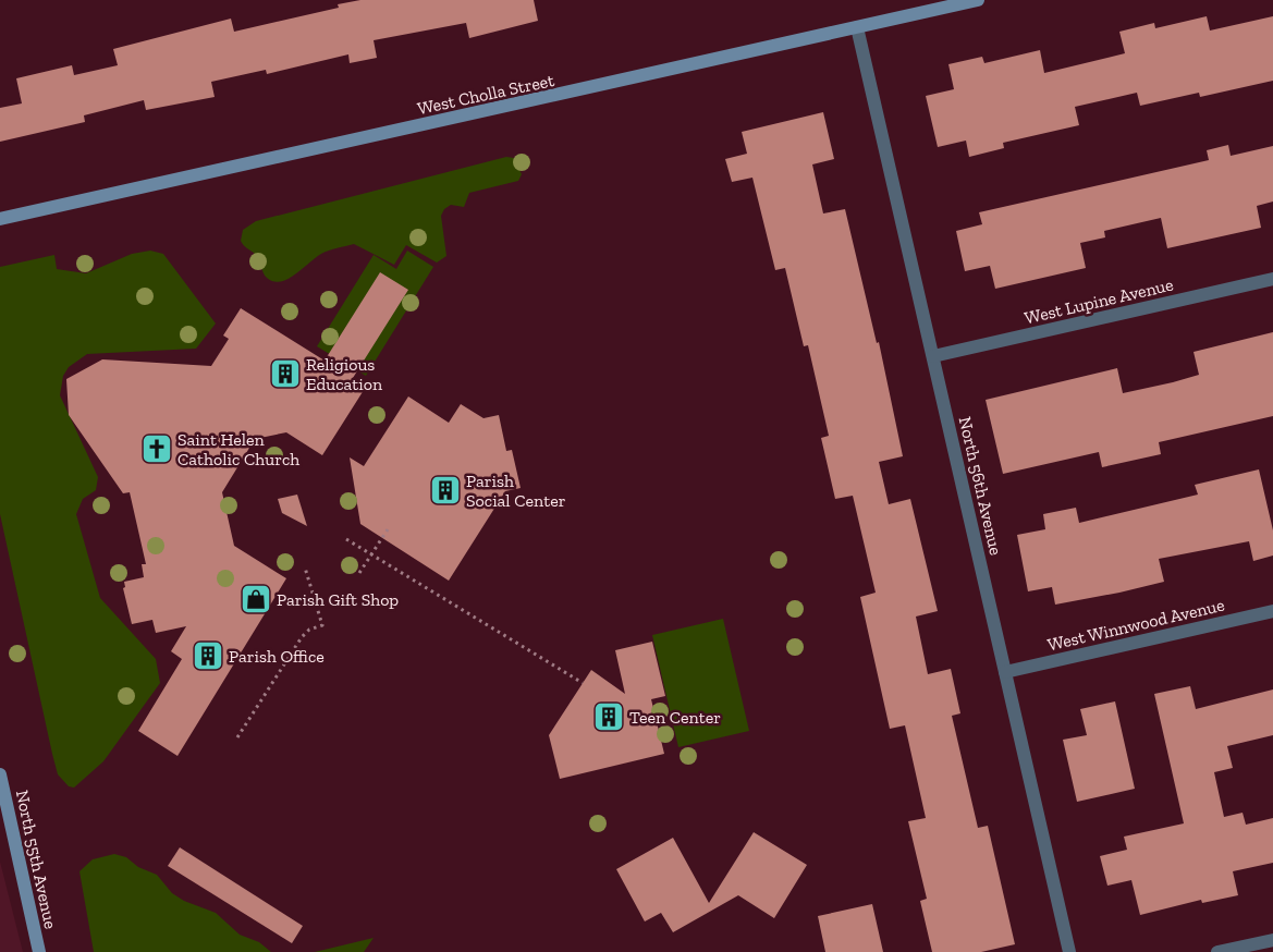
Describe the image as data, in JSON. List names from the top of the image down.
{
  "streets": {
    "street": [
      "West Cholla Street",
      "West Lupine Avenue",
      "North 56th Avenue",
      "West Winnwood Avenue",
      "North 55th Avenue"
    ]
  },
  "crossings": [
    ["West Cholla Street", "North 56th Avenue"],
    ["West Lupine Avenue", "North 56th Avenue"],
    ["North 56th Avenue", "West Winnwood Avenue"]
  ],
  "places": {
    "building": [
      "Religious Education",
      "Parish Social Center",
      "Parish Office",
      "Teen Center"
    ],
    "church": ["Saint Helen Catholic Church"],
    "shop": ["Parish Gift Shop"]
  }
}
